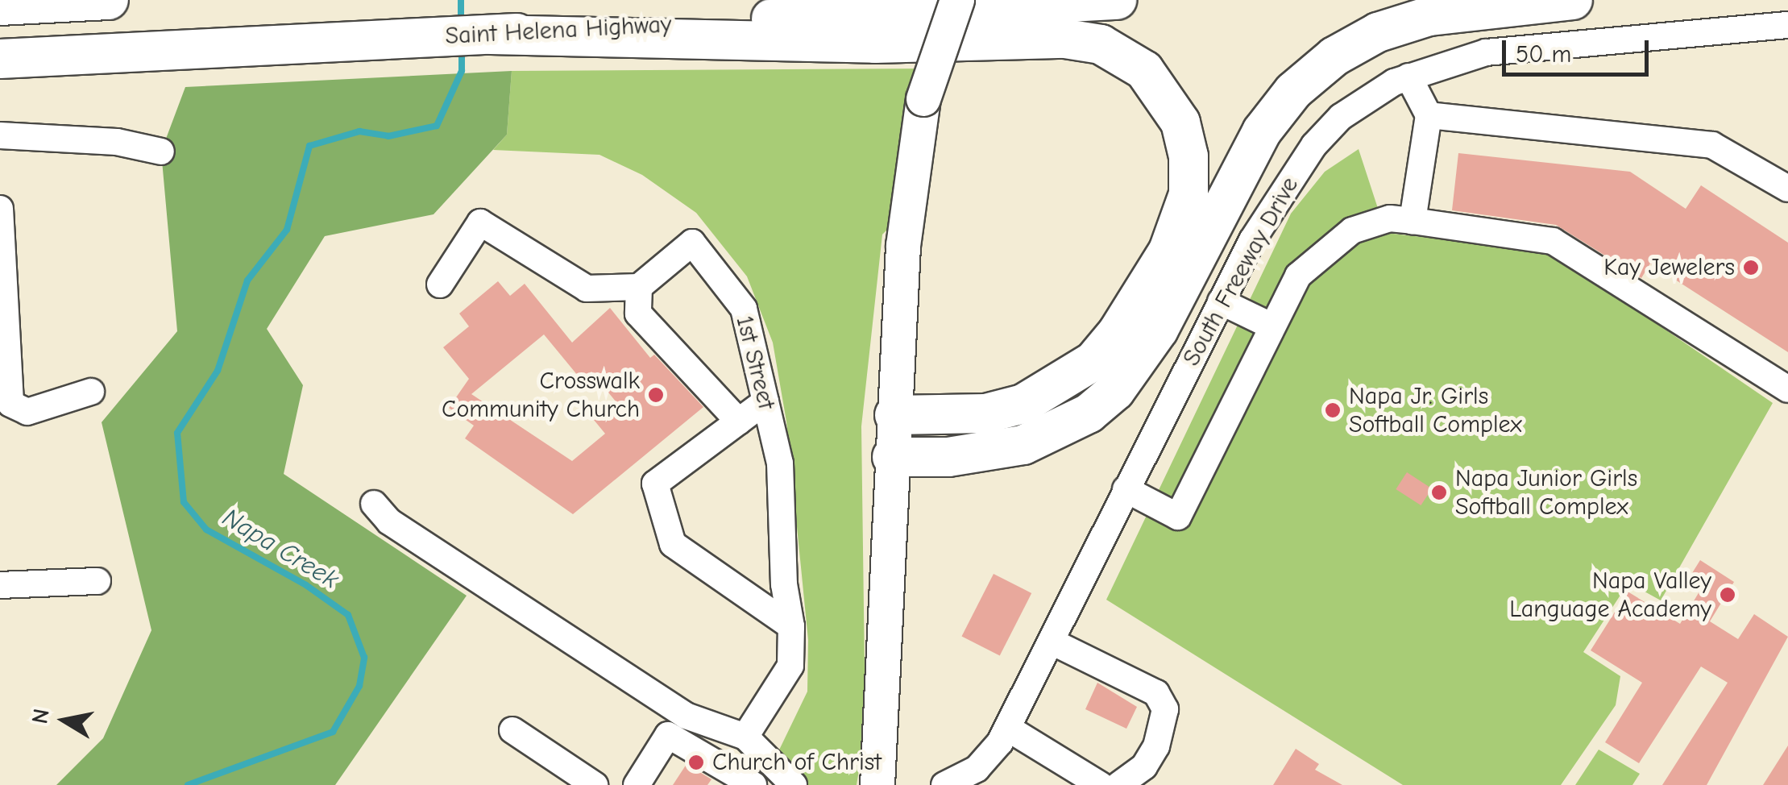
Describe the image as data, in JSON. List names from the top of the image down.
{
  "streets": {
    "highway": ["Saint Helena Highway"],
    "street": ["South Freeway Drive", "1st Street"]
  },
  "water": ["Napa Creek"],
  "places": [
    "Kay Jewelers",
    "Crosswalk Community Church",
    "Napa Jr. Girls Softball Complex",
    "Napa Junior Girls Softball Complex",
    "Napa Valley Language Academy",
    "Church of Christ"
  ],
  "scale_bar": "50 m",
  "north": "left"
}
